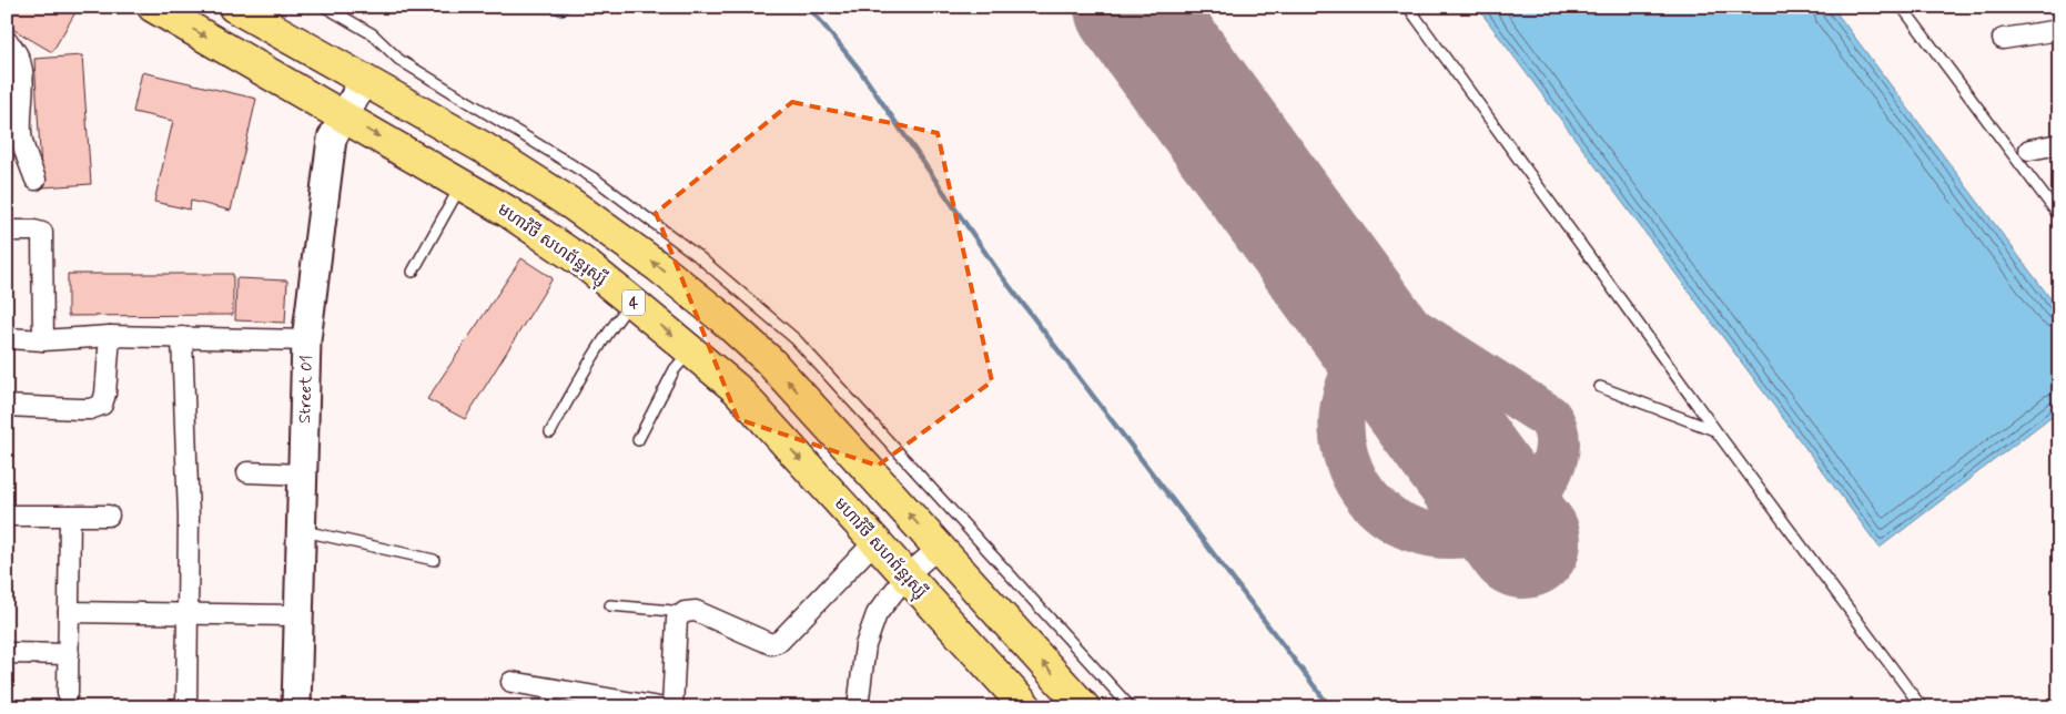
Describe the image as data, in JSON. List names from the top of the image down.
{
  "streets": {
    "highway": ["មហាវិថី សហព័ន្ធរុស្ស៊ី", "4"],
    "street": ["Street 01"]
  },
  "crossings": [
    ["មហាវិថី សហព័ន្ធរុស្ស៊ី", "Street 01"]
  ]
}
